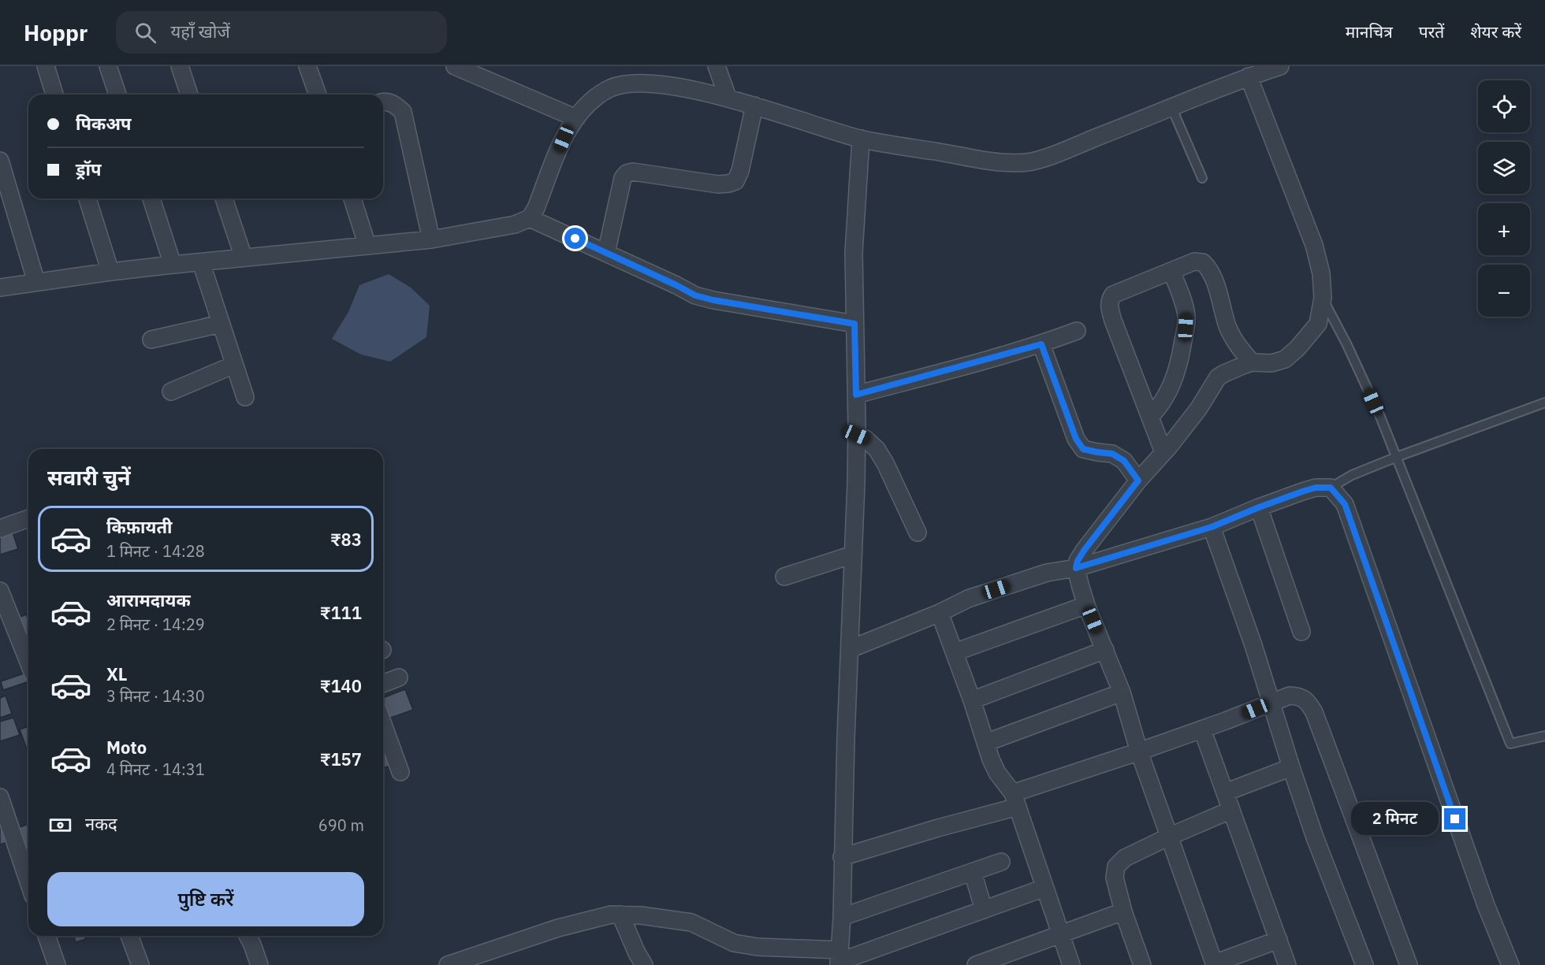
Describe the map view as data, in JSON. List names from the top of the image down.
{
  "page": {
    "header": "Hoppr",
    "search": "यहाँ खोजें",
    "nav": ["मानचित्र", "परतें", "शेयर करें"],
    "map_buttons": ["+", "−"],
    "banner": ["पिकअप", "ड्रॉप"],
    "heading": "सवारी चुनें",
    "list": [
      {
        "name": "किफ़ायती",
        "note": "1 मिनट · 14:28",
        "value": "₹83"
      },
      {
        "name": "आरामदायक",
        "note": "2 मिनट · 14:29",
        "value": "₹111"
      },
      {
        "name": "XL",
        "note": "3 मिनट · 14:30",
        "value": "₹140"
      },
      {
        "name": "Moto",
        "note": "4 मिनट · 14:31",
        "value": "₹157"
      }
    ],
    "pay": ["नकद", "690 m"],
    "bubble": "2 मिनट",
    "buttons": "पुष्टि करें"
  }
}
